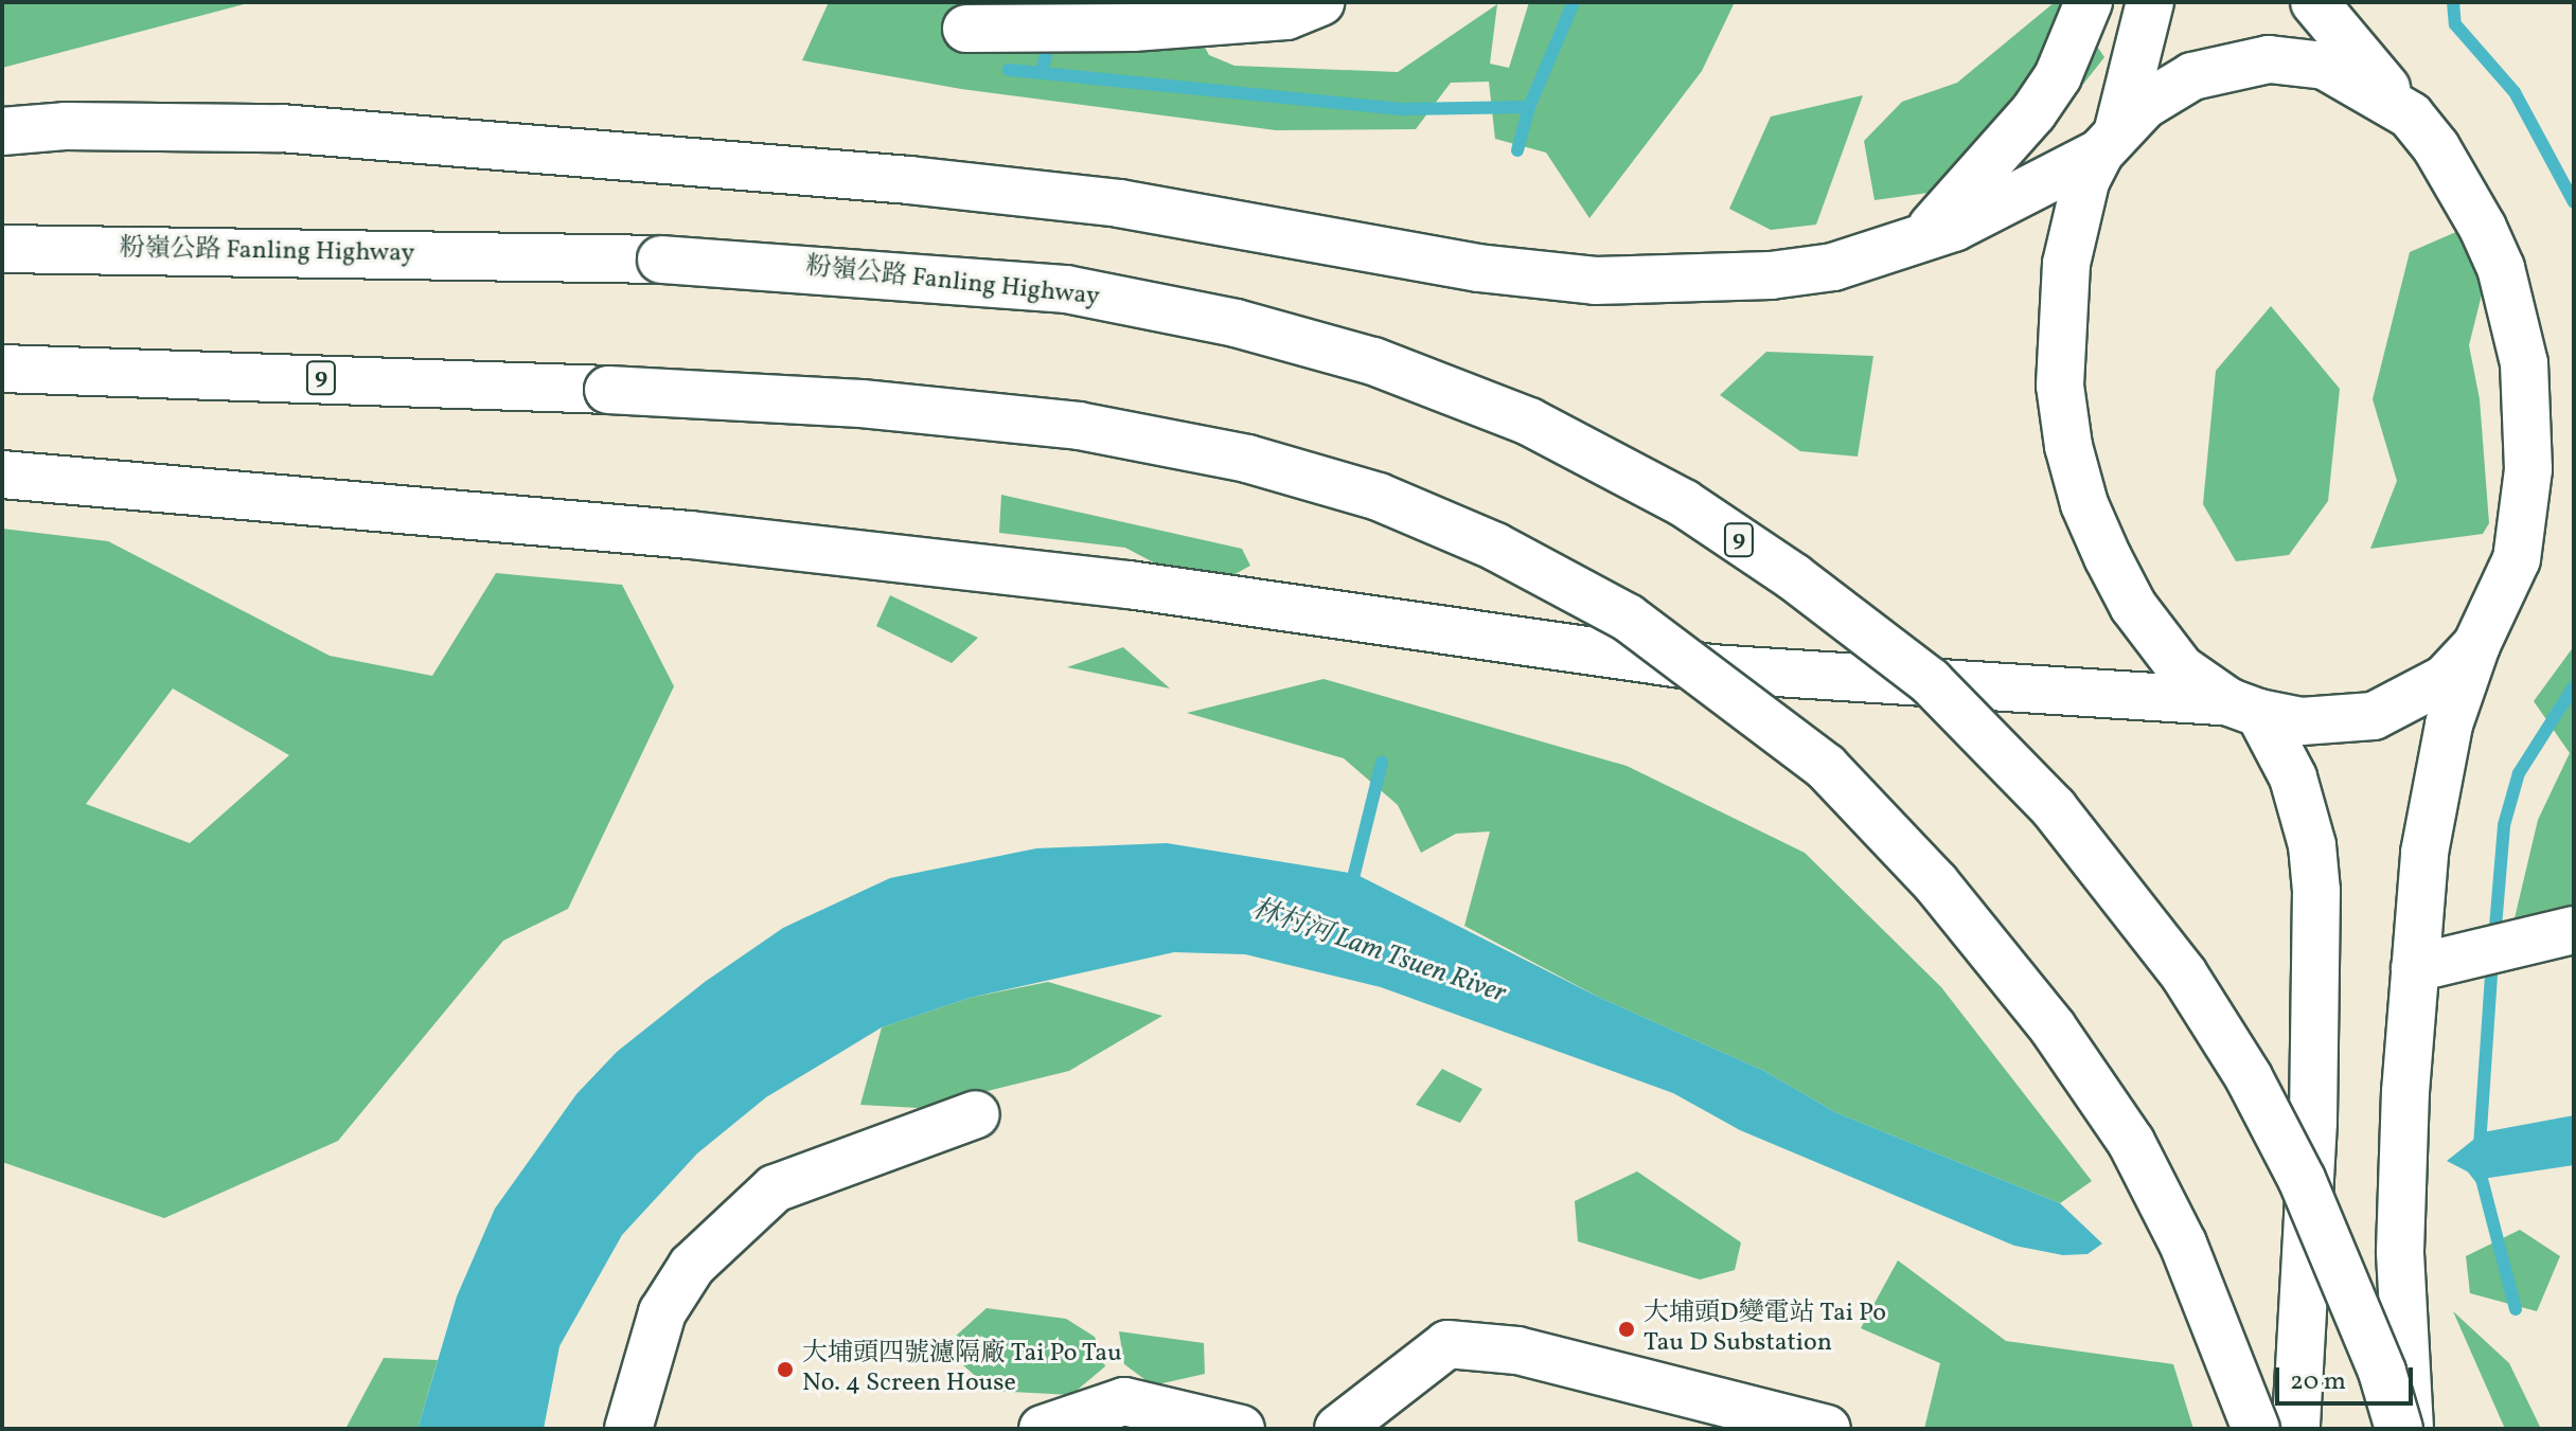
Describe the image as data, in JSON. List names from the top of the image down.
{
  "streets": {
    "main road": ["粉嶺公路 Fanling Highway", "9"]
  },
  "water": ["林村河 Lam Tsuen River"],
  "places": ["大埔頭D變電站 Tai Po Tau D Substation", "大埔頭四號濾隔廠 Tai Po Tau No. 4 Screen House"],
  "scale_bar": "20 m"
}
